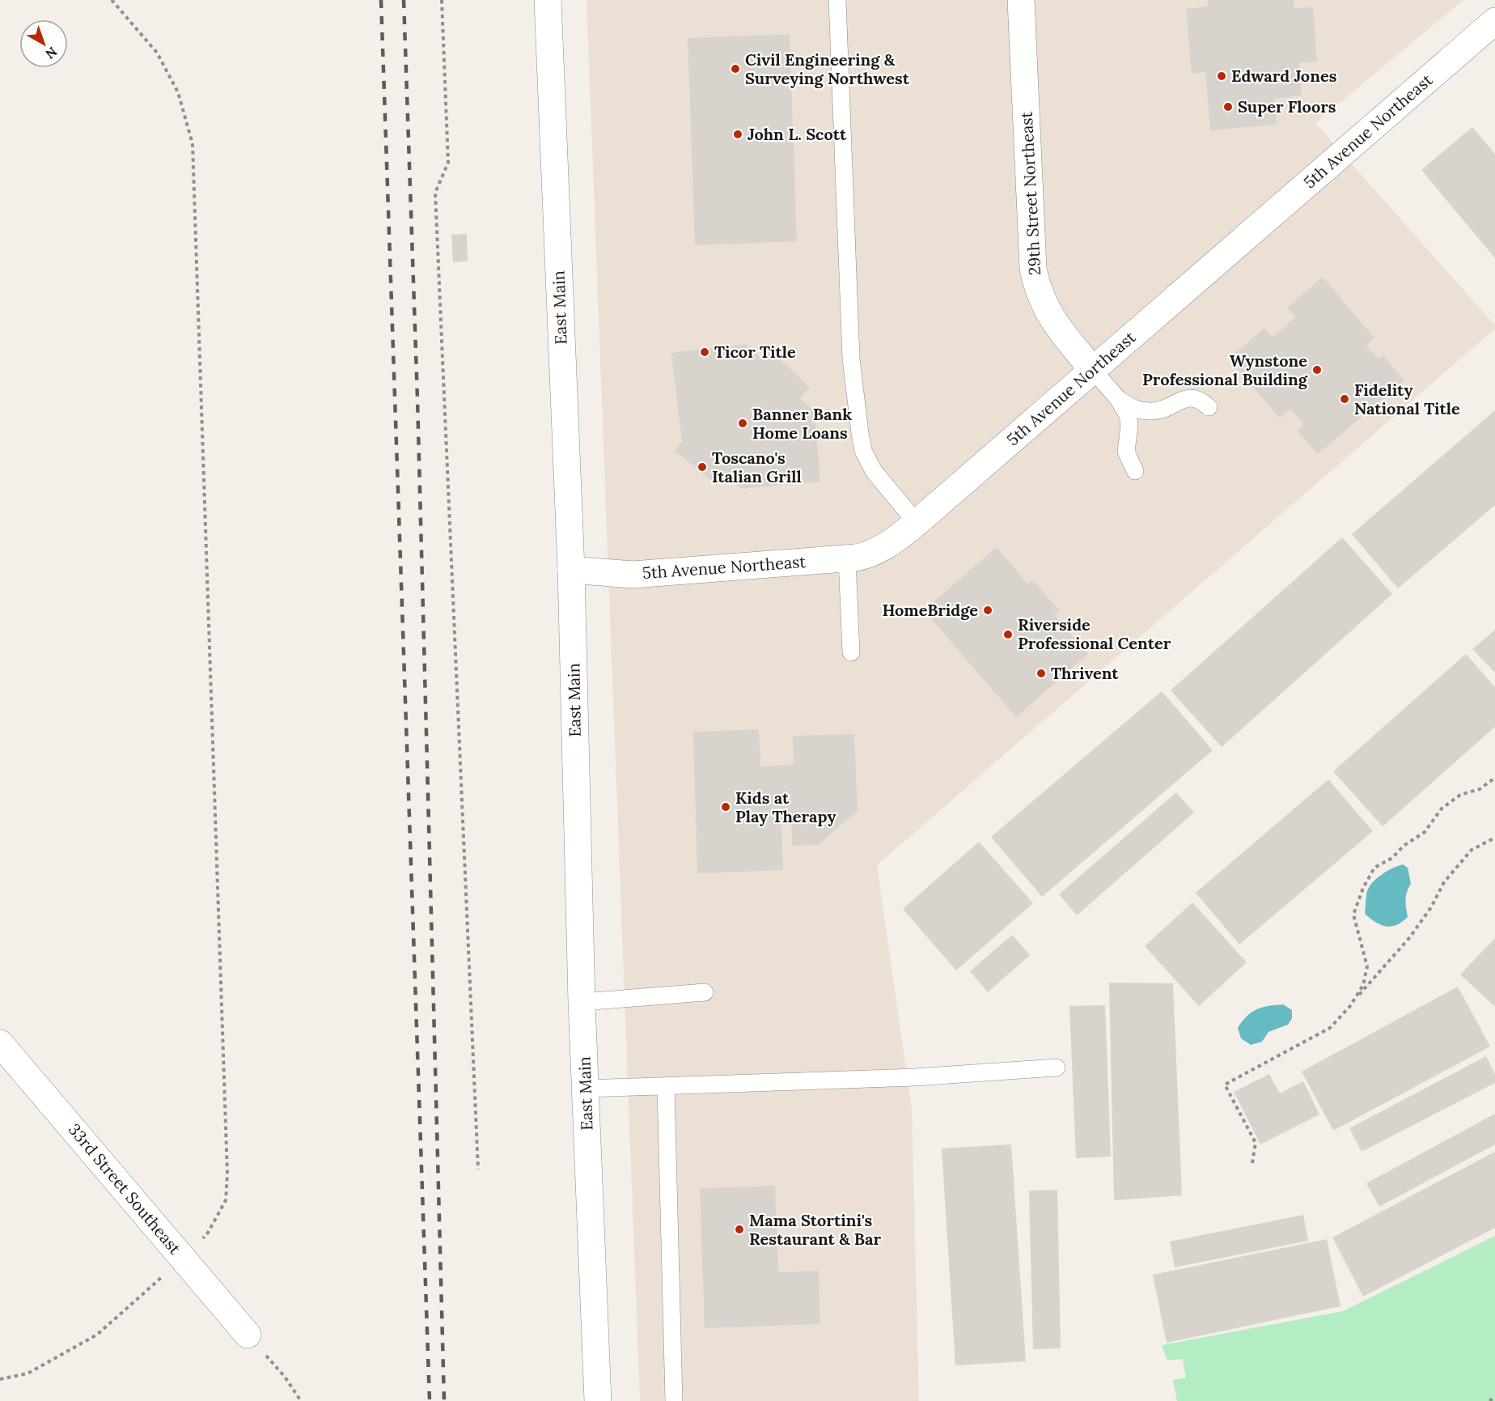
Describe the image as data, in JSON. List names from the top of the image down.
{
  "streets": {
    "street": [
      "5th Avenue Northeast",
      "29th Street Northeast",
      "East Main",
      "33rd Street Southeast"
    ]
  },
  "crossings": [
    ["5th Avenue Northeast", "29th Street Northeast"],
    ["5th Avenue Northeast", "East Main"]
  ],
  "places": [
    "Civil Engineering & Surveying Northwest",
    "Edward Jones",
    "Super Floors",
    "John L. Scott",
    "Ticor Title",
    "Wynstone Professional Building",
    "Fidelity National Title",
    "Banner Bank Home Loans",
    "Toscano's Italian Grill",
    "HomeBridge",
    "Riverside Professional Center",
    "Thrivent",
    "Kids at Play Therapy",
    "Mama Stortini's Restaurant & Bar"
  ],
  "north": "bottom right"
}
